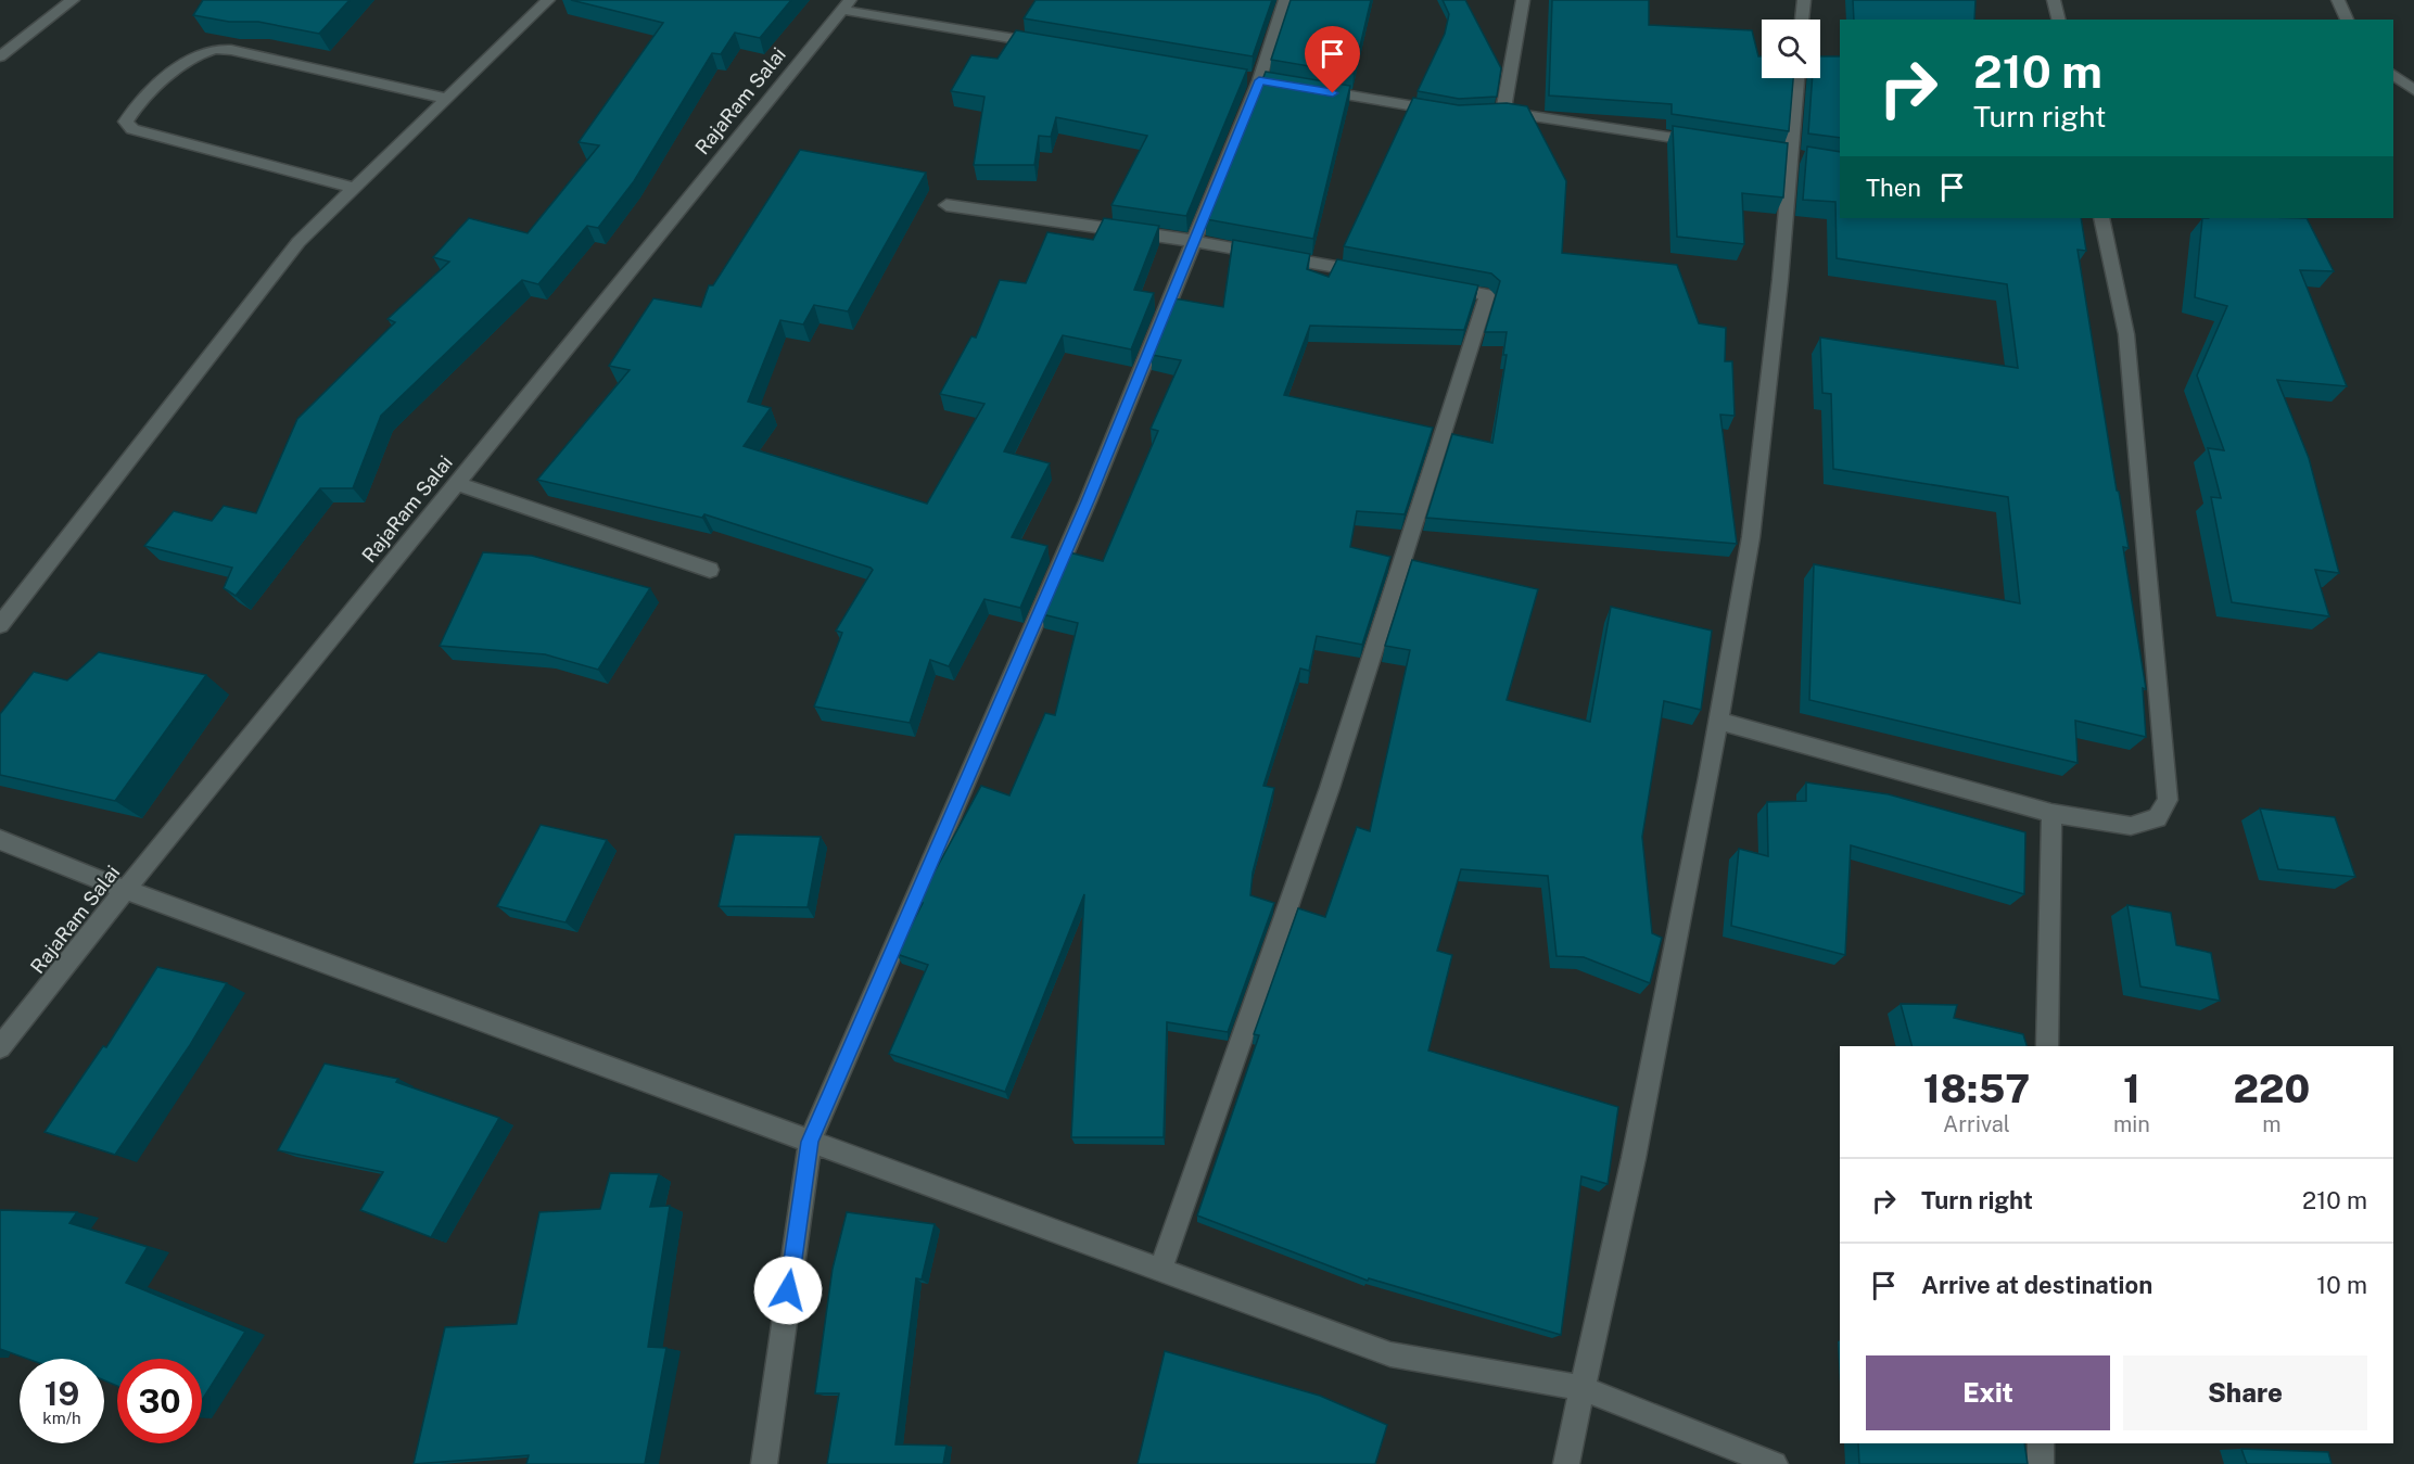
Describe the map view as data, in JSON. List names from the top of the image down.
{
  "streets": {
    "street": ["RajaRam Salai"]
  },
  "page": {
    "turn": ["210 m", "Turn right"],
    "then": "Then",
    "eta": [
      "18:57",
      "Arrival",
      "1",
      "min",
      "220",
      "m"
    ],
    "list": [
      {
        "name": "Turn right",
        "value": "210 m"
      },
      {
        "name": "Arrive at destination",
        "value": "10 m"
      }
    ],
    "buttons": ["Exit", "Share"],
    "speed": "19 km/h",
    "limit": "30"
  }
}
